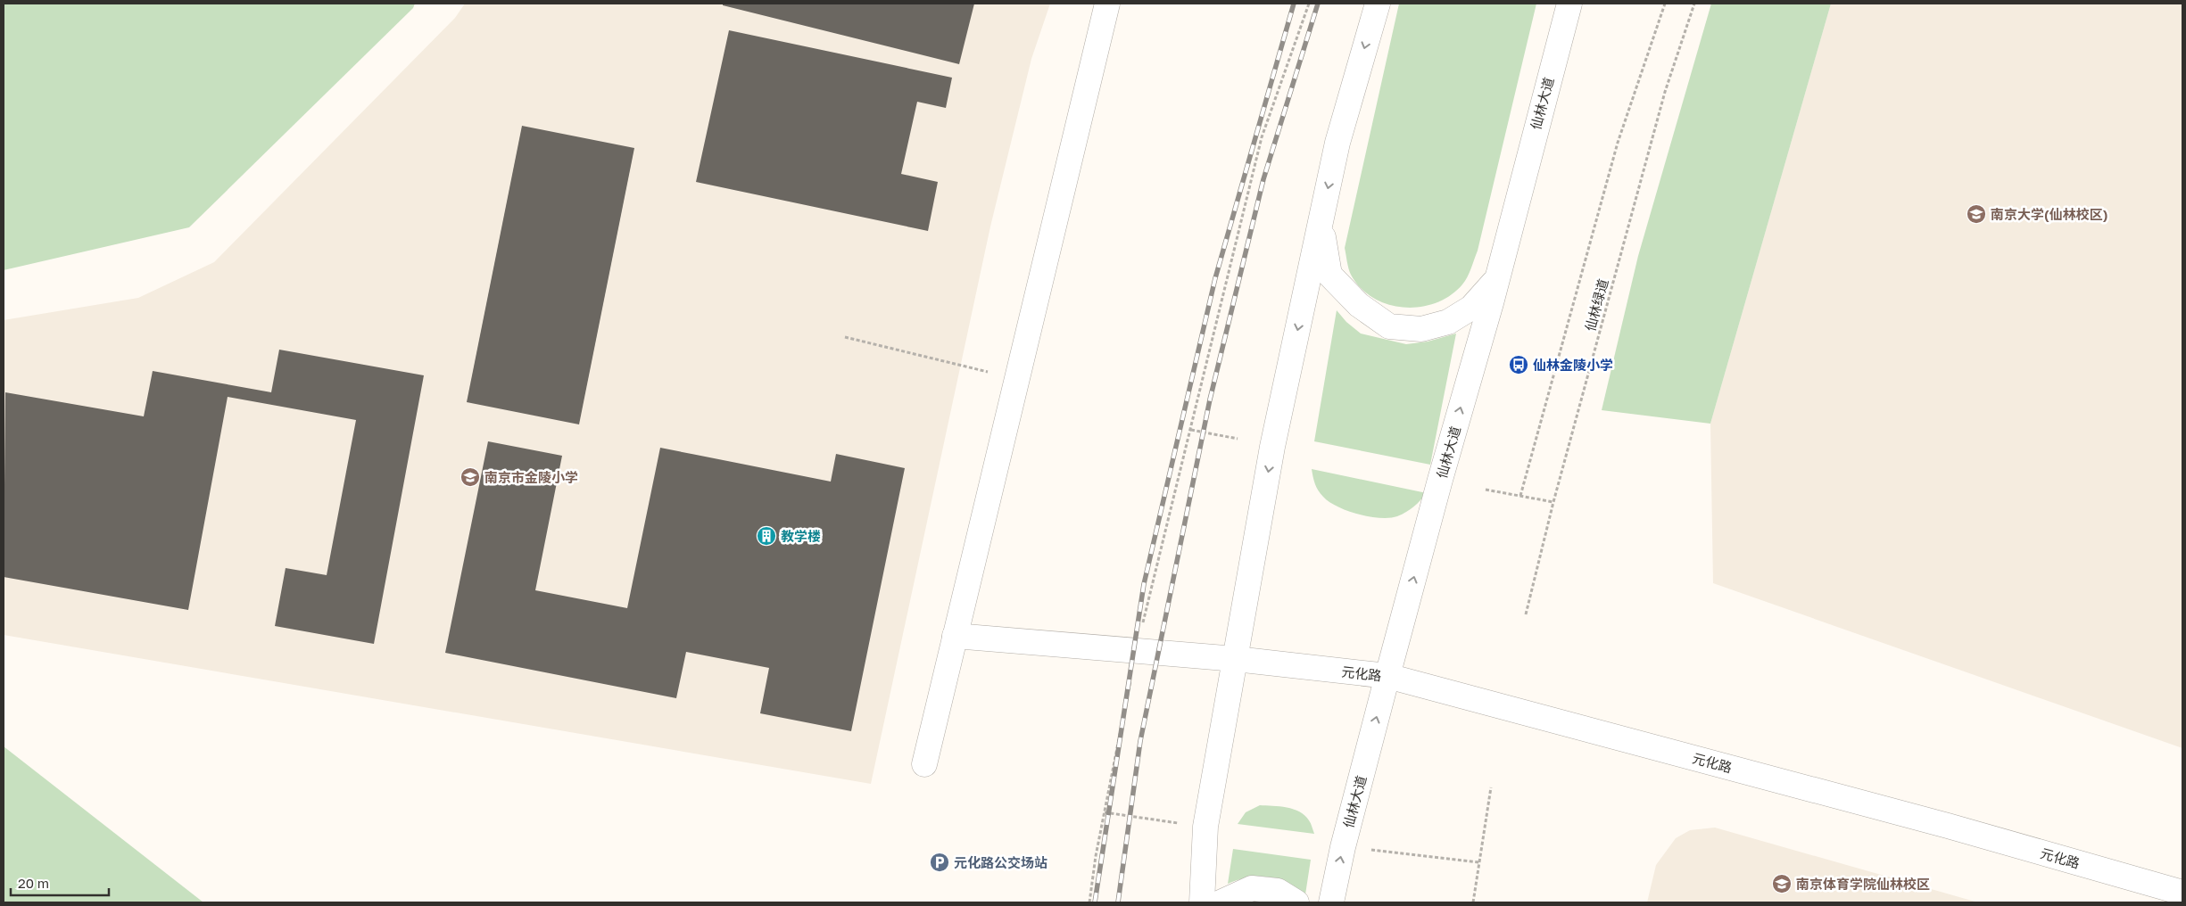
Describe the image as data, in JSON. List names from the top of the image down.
{
  "streets": {
    "main road": ["仙林大道", "元化路"],
    "path": ["仙林绿道"]
  },
  "crossings": [
    ["仙林大道", "元化路"]
  ],
  "places": {
    "school or university": ["南京大学(仙林校区)", "南京市金陵小学", "南京体育学院仙林校区"],
    "bus stop": ["仙林金陵小学"],
    "building": ["教学楼"],
    "parking": ["元化路公交场站"]
  },
  "scale_bar": "20 m"
}
